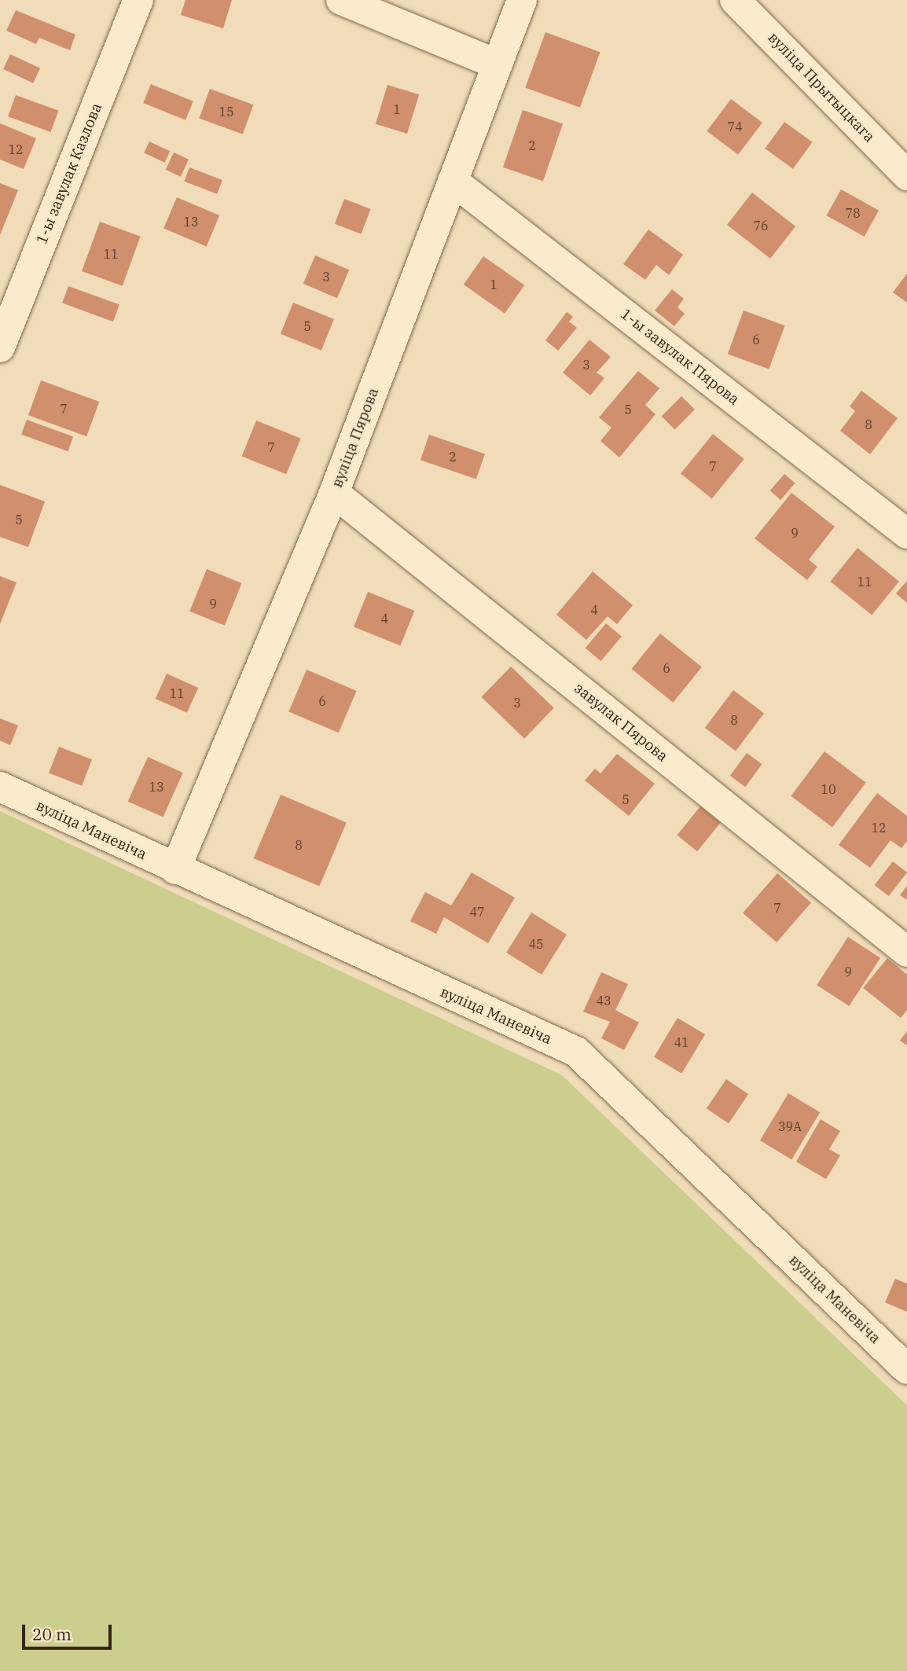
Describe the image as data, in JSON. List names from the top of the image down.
{
  "streets": {
    "street": [
      "вуліца Прытыцкага",
      "1-ы завулак Казлова",
      "1-ы завулак Пярова",
      "вуліца Пярова",
      "завулак Пярова",
      "вуліца Маневіча"
    ]
  },
  "crossings": [
    ["1-ы завулак Пярова", "вуліца Пярова"],
    ["вуліца Пярова", "завулак Пярова"],
    ["вуліца Пярова", "вуліца Маневіча"]
  ],
  "house_numbers": [
    "1",
    "15",
    "74",
    "2",
    "12",
    "78",
    "13",
    "76",
    "11",
    "3",
    "1",
    "5",
    "6",
    "3",
    "7",
    "5",
    "8",
    "7",
    "2",
    "7",
    "5",
    "9",
    "11",
    "9",
    "4",
    "4",
    "6",
    "11",
    "6",
    "3",
    "8",
    "13",
    "10",
    "5",
    "12",
    "8",
    "7",
    "47",
    "45",
    "9",
    "43",
    "41",
    "39А"
  ],
  "scale_bar": "20 m"
}
